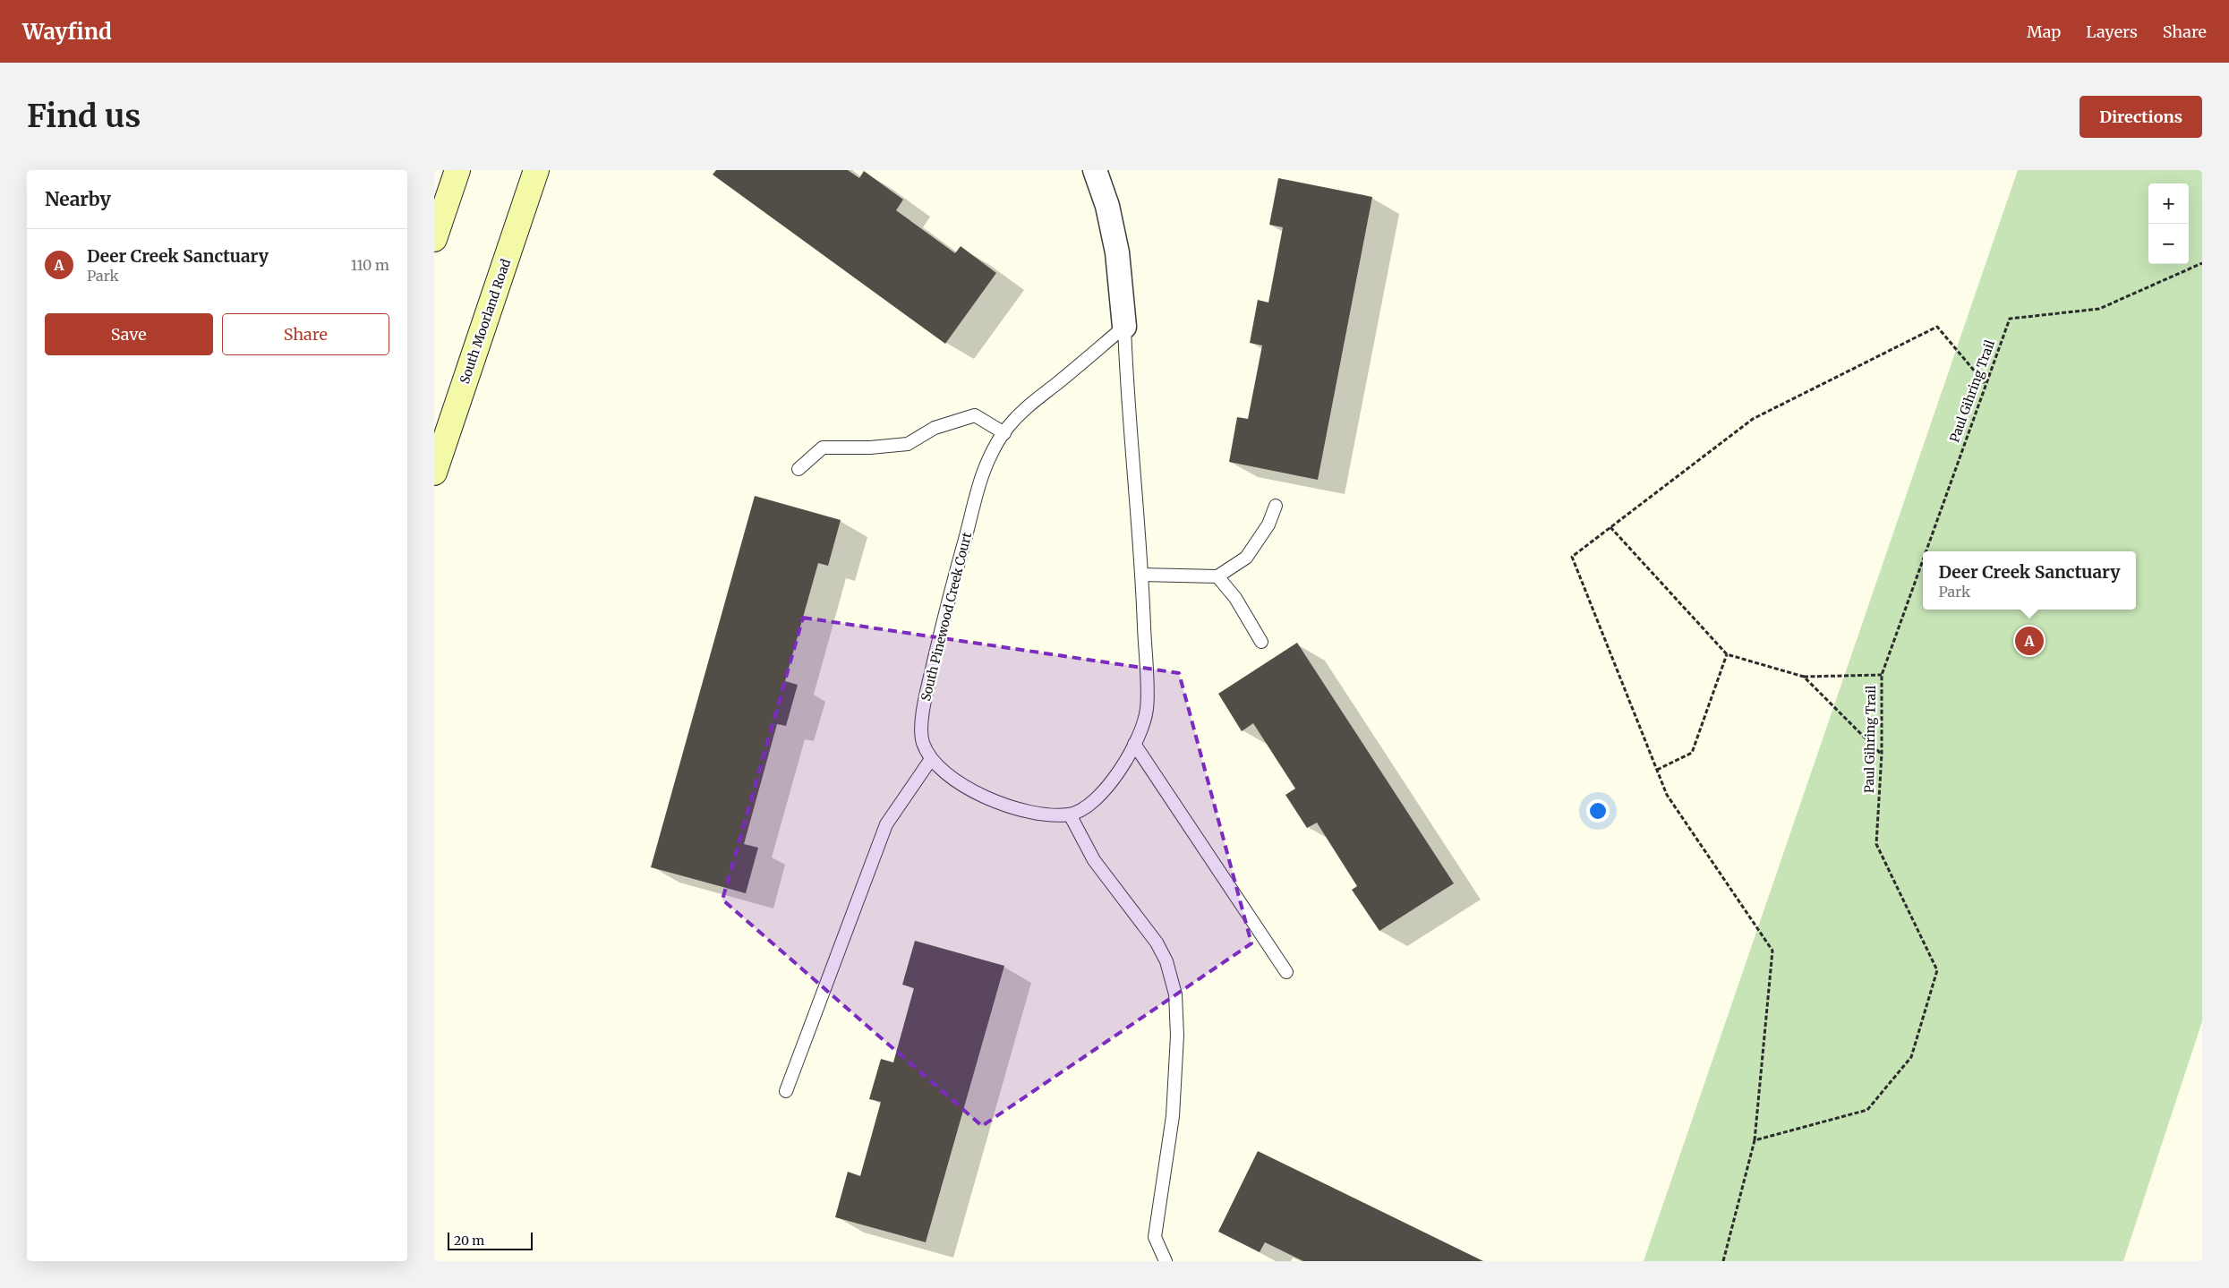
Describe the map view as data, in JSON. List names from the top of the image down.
{
  "streets": {
    "main road": ["South Moorland Road"],
    "lane": ["South Pinewood Creek Court"],
    "path": ["Paul Gihring Trail"]
  },
  "scale_bar": "20 m",
  "page": {
    "header": "Wayfind",
    "nav": ["Map", "Layers", "Share"],
    "buttons": [
      "Directions",
      ["Save", "Share"]
    ],
    "title": "Find us",
    "heading": "Nearby",
    "map_buttons": ["+", "−"],
    "list": [
      {
        "mark": "A",
        "name": "Deer Creek Sanctuary",
        "note": "Park",
        "value": "110 m"
      }
    ],
    "popup": ["Deer Creek Sanctuary", "Park"],
    "pins": "A",
    "scale": "20 m"
  }
}
